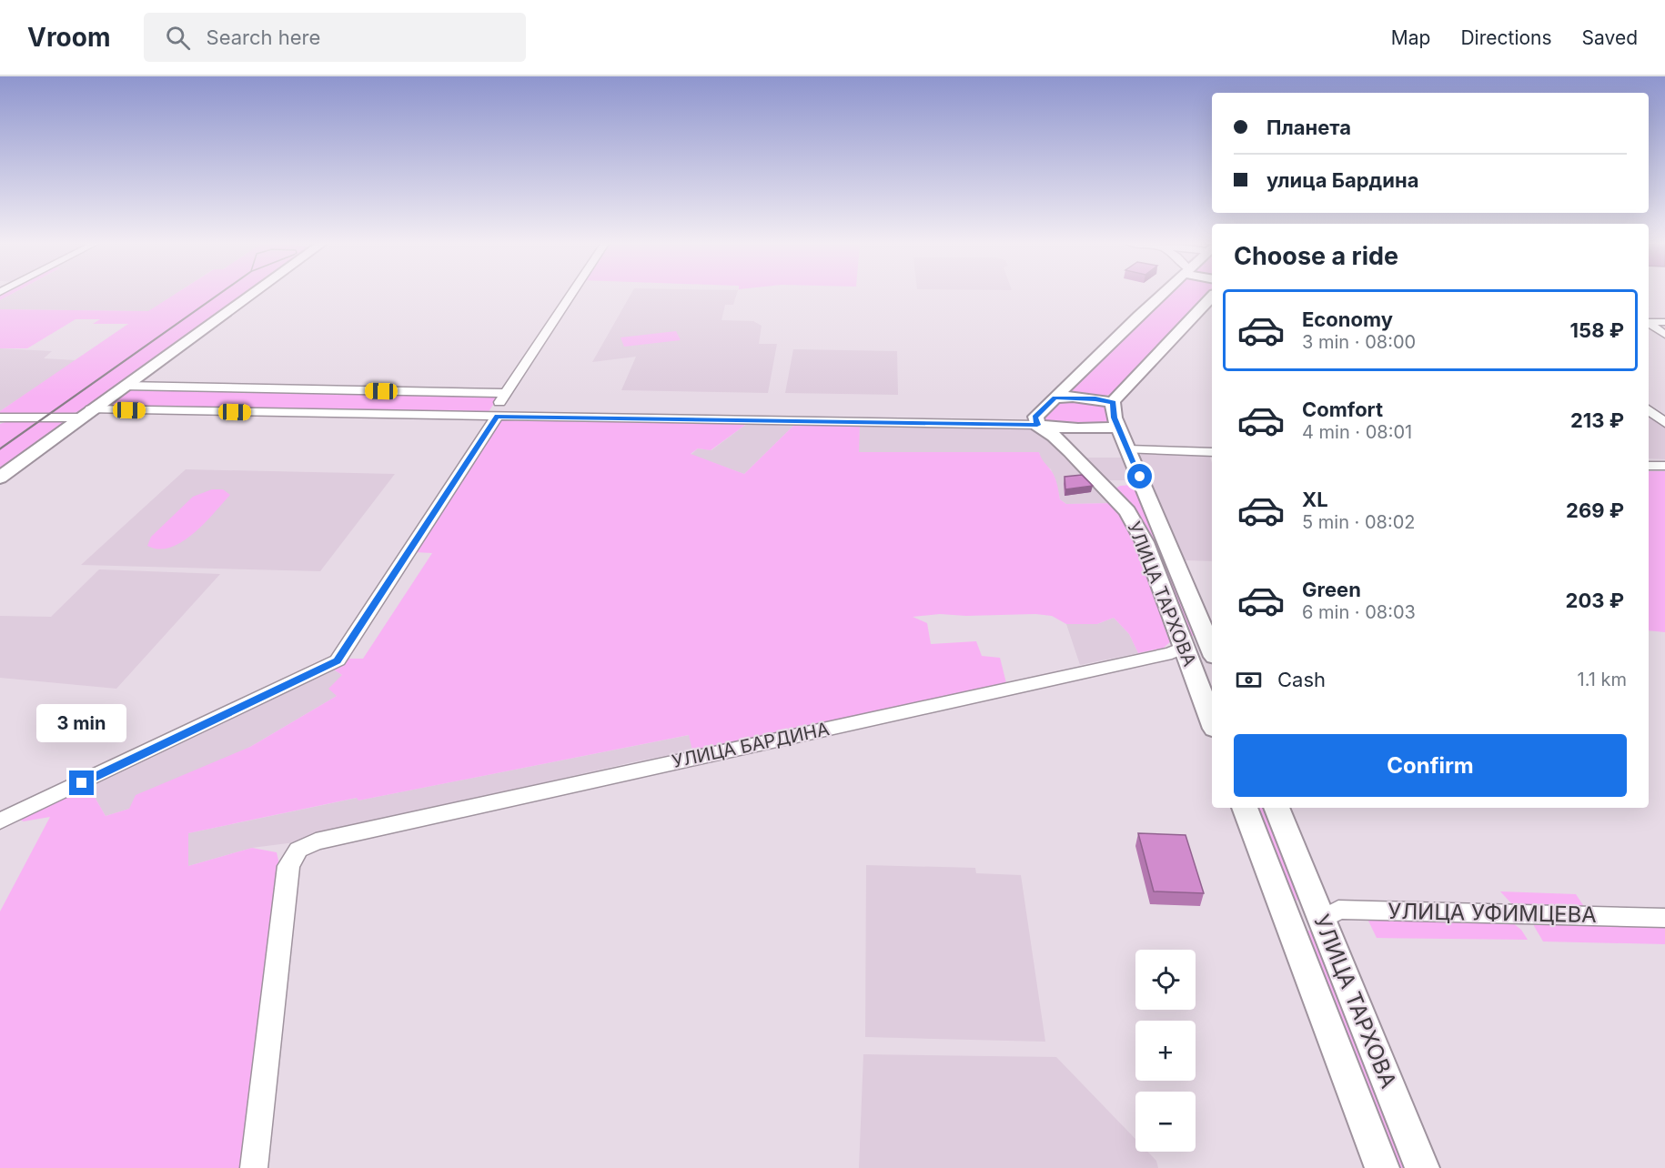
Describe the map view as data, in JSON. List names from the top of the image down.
{
  "streets": {
    "main road": ["УЛИЦА ТАРХОВА"],
    "street": ["УЛИЦА БАРДИНА", "УЛИЦА УФИМЦЕВА"]
  },
  "crossings": [
    ["УЛИЦА ТАРХОВА", "УЛИЦА БАРДИНА"],
    ["УЛИЦА ТАРХОВА", "УЛИЦА УФИМЦЕВА"]
  ],
  "page": {
    "header": "Vroom",
    "search": "Search here",
    "nav": ["Map", "Directions", "Saved"],
    "banner": ["Планета", "улица Бардина"],
    "heading": "Choose a ride",
    "list": [
      {
        "name": "Economy",
        "note": "3 min · 08:00",
        "value": "158 ₽"
      },
      {
        "name": "Comfort",
        "note": "4 min · 08:01",
        "value": "213 ₽"
      },
      {
        "name": "XL",
        "note": "5 min · 08:02",
        "value": "269 ₽"
      },
      {
        "name": "Green",
        "note": "6 min · 08:03",
        "value": "203 ₽"
      }
    ],
    "pay": ["Cash", "1.1 km"],
    "bubble": "3 min",
    "buttons": "Confirm",
    "map_buttons": ["+", "−"]
  }
}
